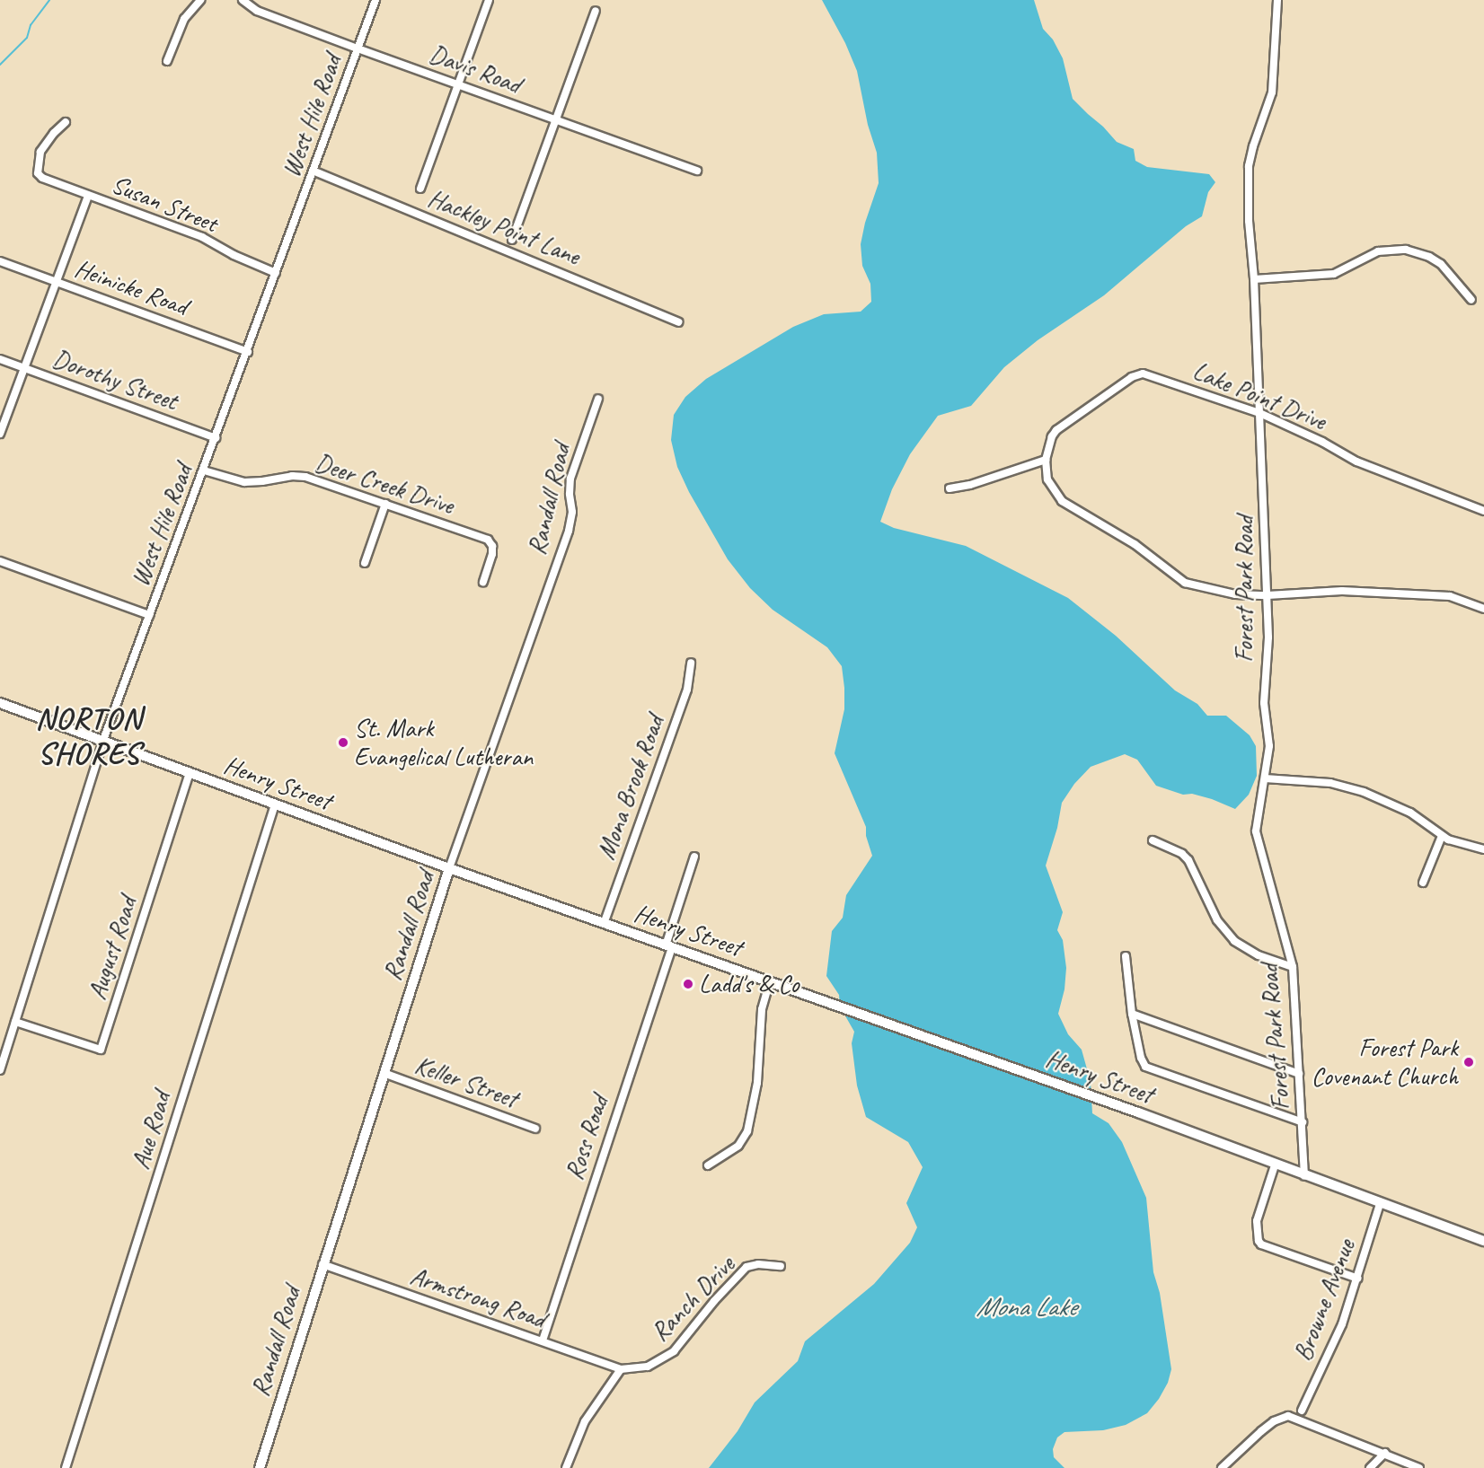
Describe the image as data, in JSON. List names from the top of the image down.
{
  "streets": {
    "street": [
      "Davis Road",
      "West Hile Road",
      "Susan Street",
      "Hackley Point Lane",
      "Heinicke Road",
      "Dorothy Street",
      "Lake Point Drive",
      "Deer Creek Drive",
      "Randall Road",
      "Forest Park Road",
      "Henry Street",
      "Mona Brook Road",
      "August Road",
      "Keller Street",
      "Aue Road",
      "Ross Road",
      "Armstrong Road",
      "Ranch Drive",
      "Browne Avenue"
    ]
  },
  "crossings": [
    ["Davis Road", "West Hile Road"],
    ["West Hile Road", "Susan Street"],
    ["West Hile Road", "Hackley Point Lane"],
    ["West Hile Road", "Heinicke Road"],
    ["West Hile Road", "Dorothy Street"],
    ["West Hile Road", "Deer Creek Drive"],
    ["West Hile Road", "Henry Street"],
    ["West Hile Road", "August Road"],
    ["Lake Point Drive", "Forest Park Road"],
    ["Randall Road", "Henry Street"],
    ["Randall Road", "Keller Street"],
    ["Randall Road", "Armstrong Road"],
    ["Forest Park Road", "Henry Street"],
    ["Henry Street", "Mona Brook Road"],
    ["Henry Street", "August Road"],
    ["Henry Street", "Aue Road"],
    ["Henry Street", "Ross Road"],
    ["Henry Street", "Browne Avenue"],
    ["Ross Road", "Armstrong Road"],
    ["Armstrong Road", "Ranch Drive"]
  ],
  "districts": ["NORTON SHORES"],
  "water": ["Mona Lake"],
  "places": ["St. Mark Evangelical Lutheran", "Ladd's & Co", "Forest Park Covenant Church"]
}
